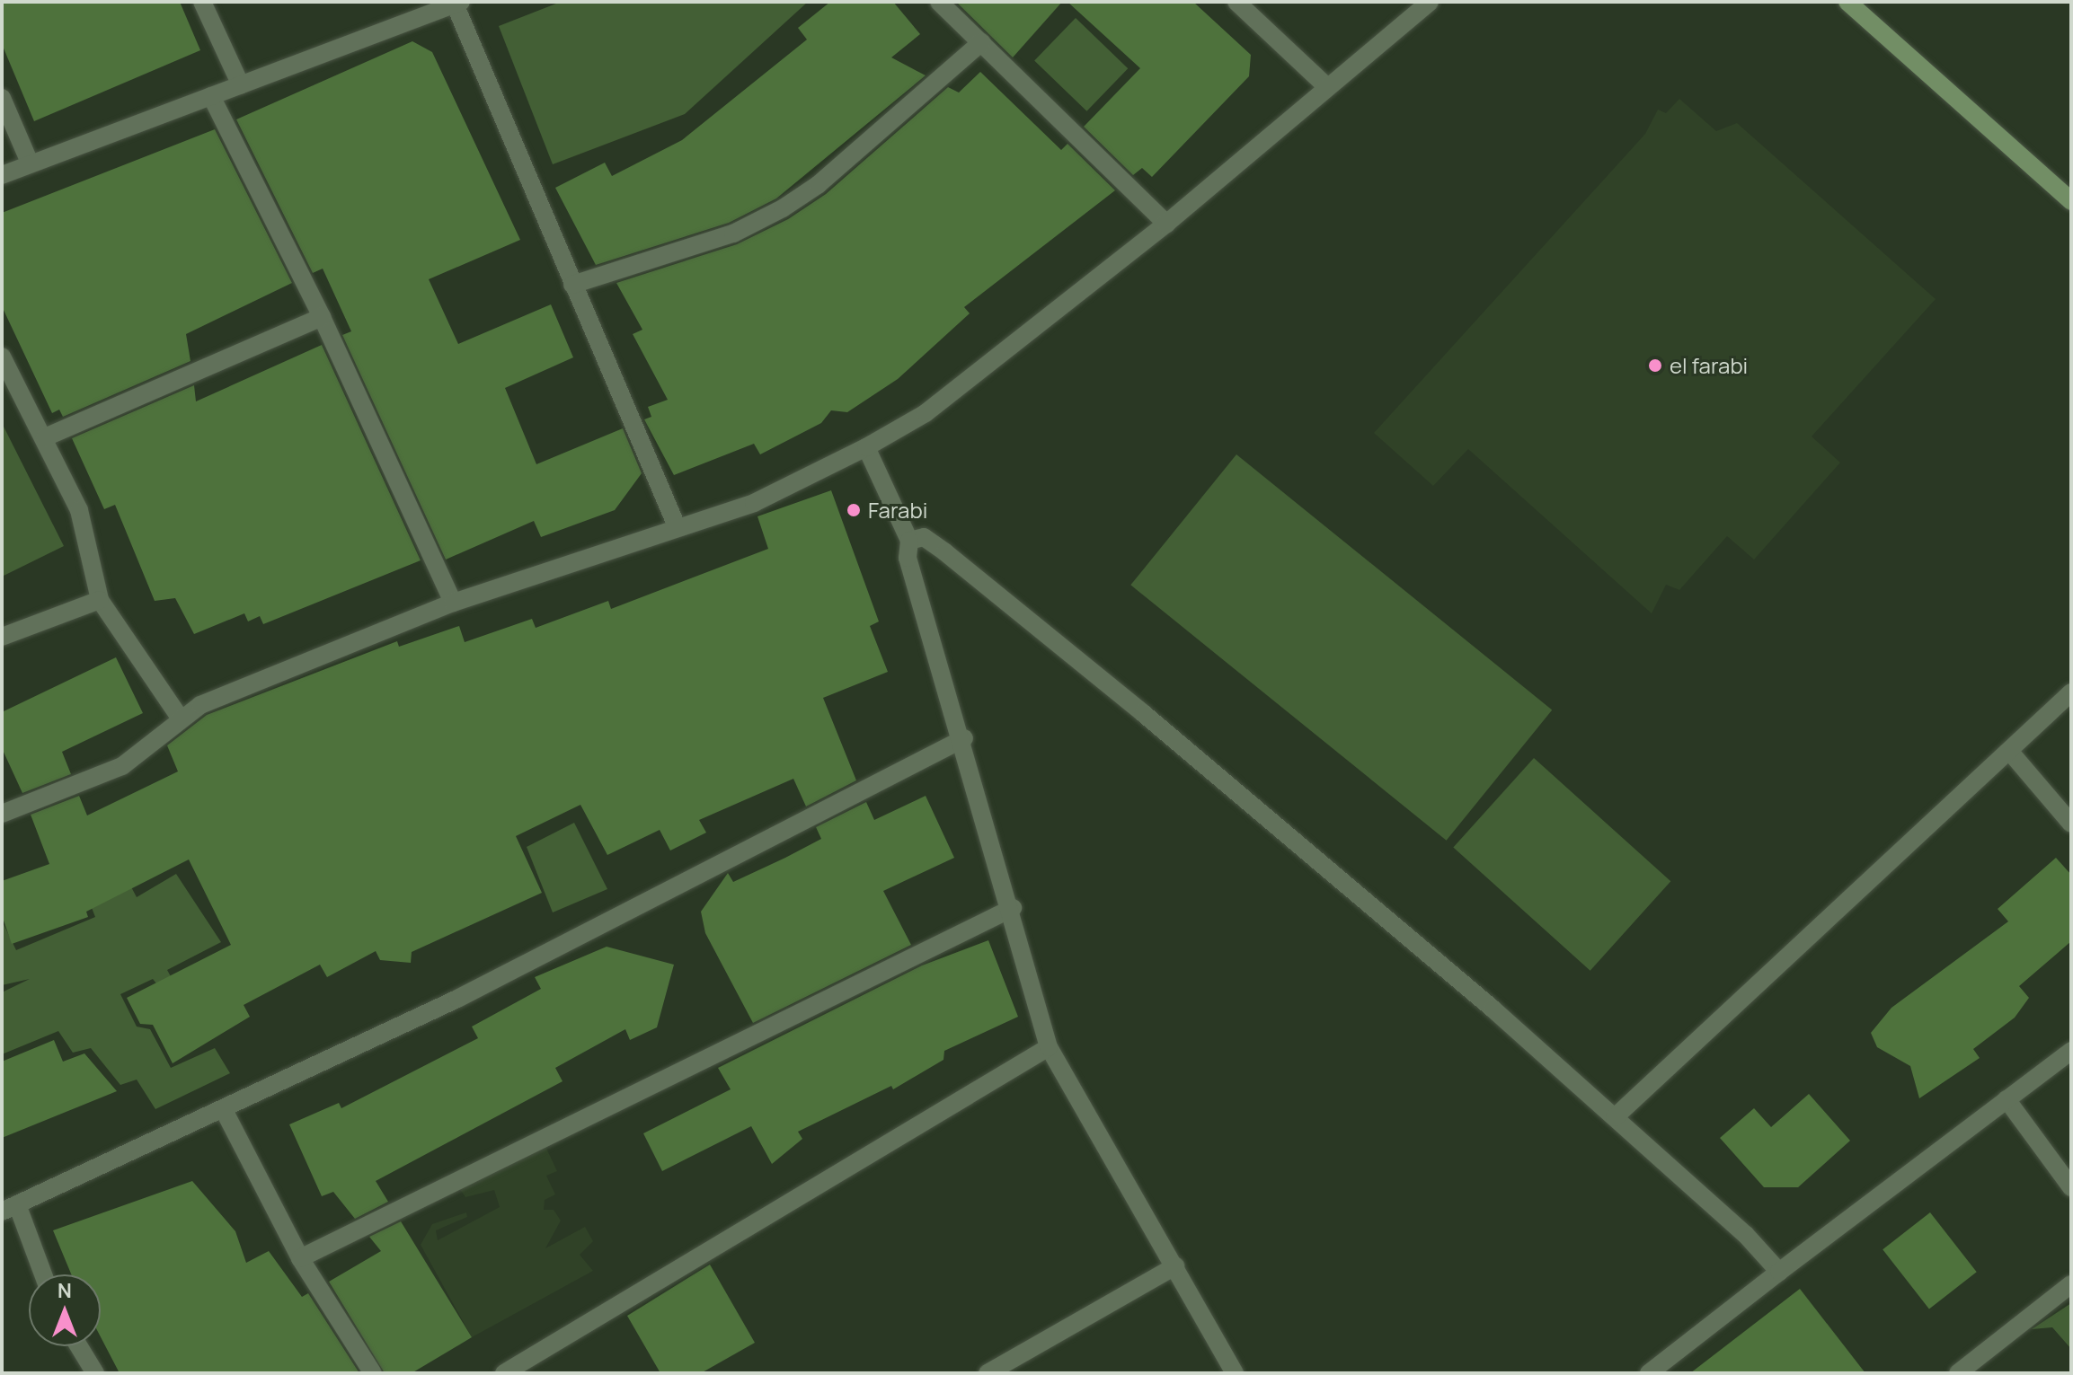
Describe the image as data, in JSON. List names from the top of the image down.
{
  "places": ["el farabi", "Farabi"],
  "north": "top"
}
